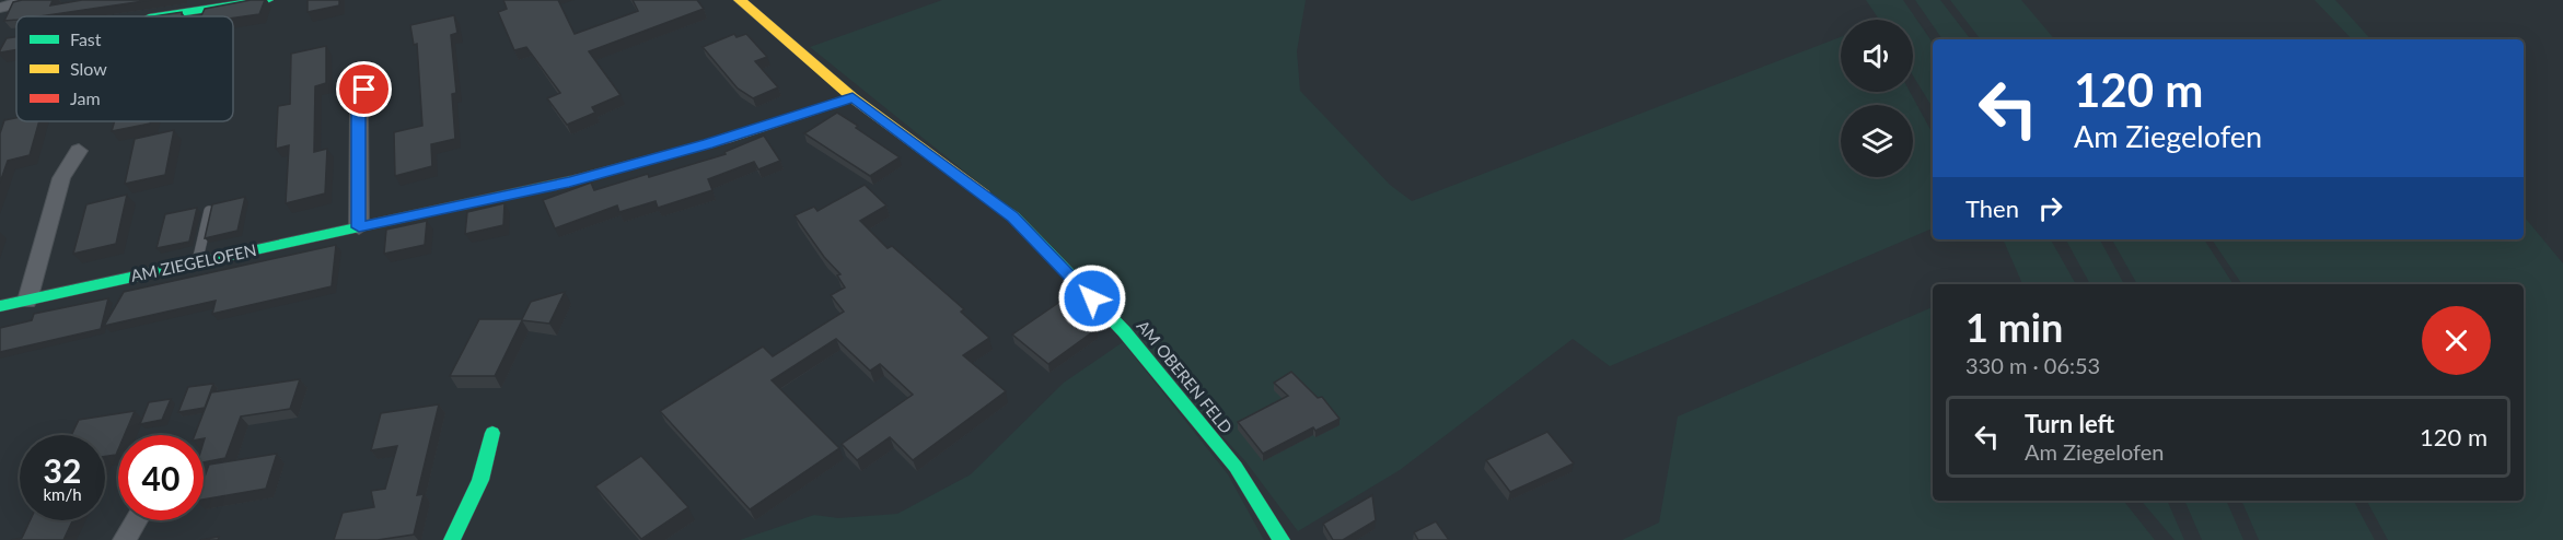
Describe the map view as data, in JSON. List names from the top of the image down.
{
  "streets": {
    "street": ["AM ZIEGELOFEN", "AM OBEREN FELD"]
  },
  "crossings": [
    ["AM ZIEGELOFEN", "AM OBEREN FELD"]
  ],
  "legend": ["Fast", "Slow", "Jam"],
  "page": {
    "turn": ["120 m", "Am Ziegelofen"],
    "then": "Then",
    "heading": ["1 min", "330 m · 06:53"],
    "list": [
      {
        "name": "Turn left",
        "note": "Am Ziegelofen",
        "value": "120 m"
      }
    ],
    "speed": "32 km/h",
    "limit": "40"
  }
}
